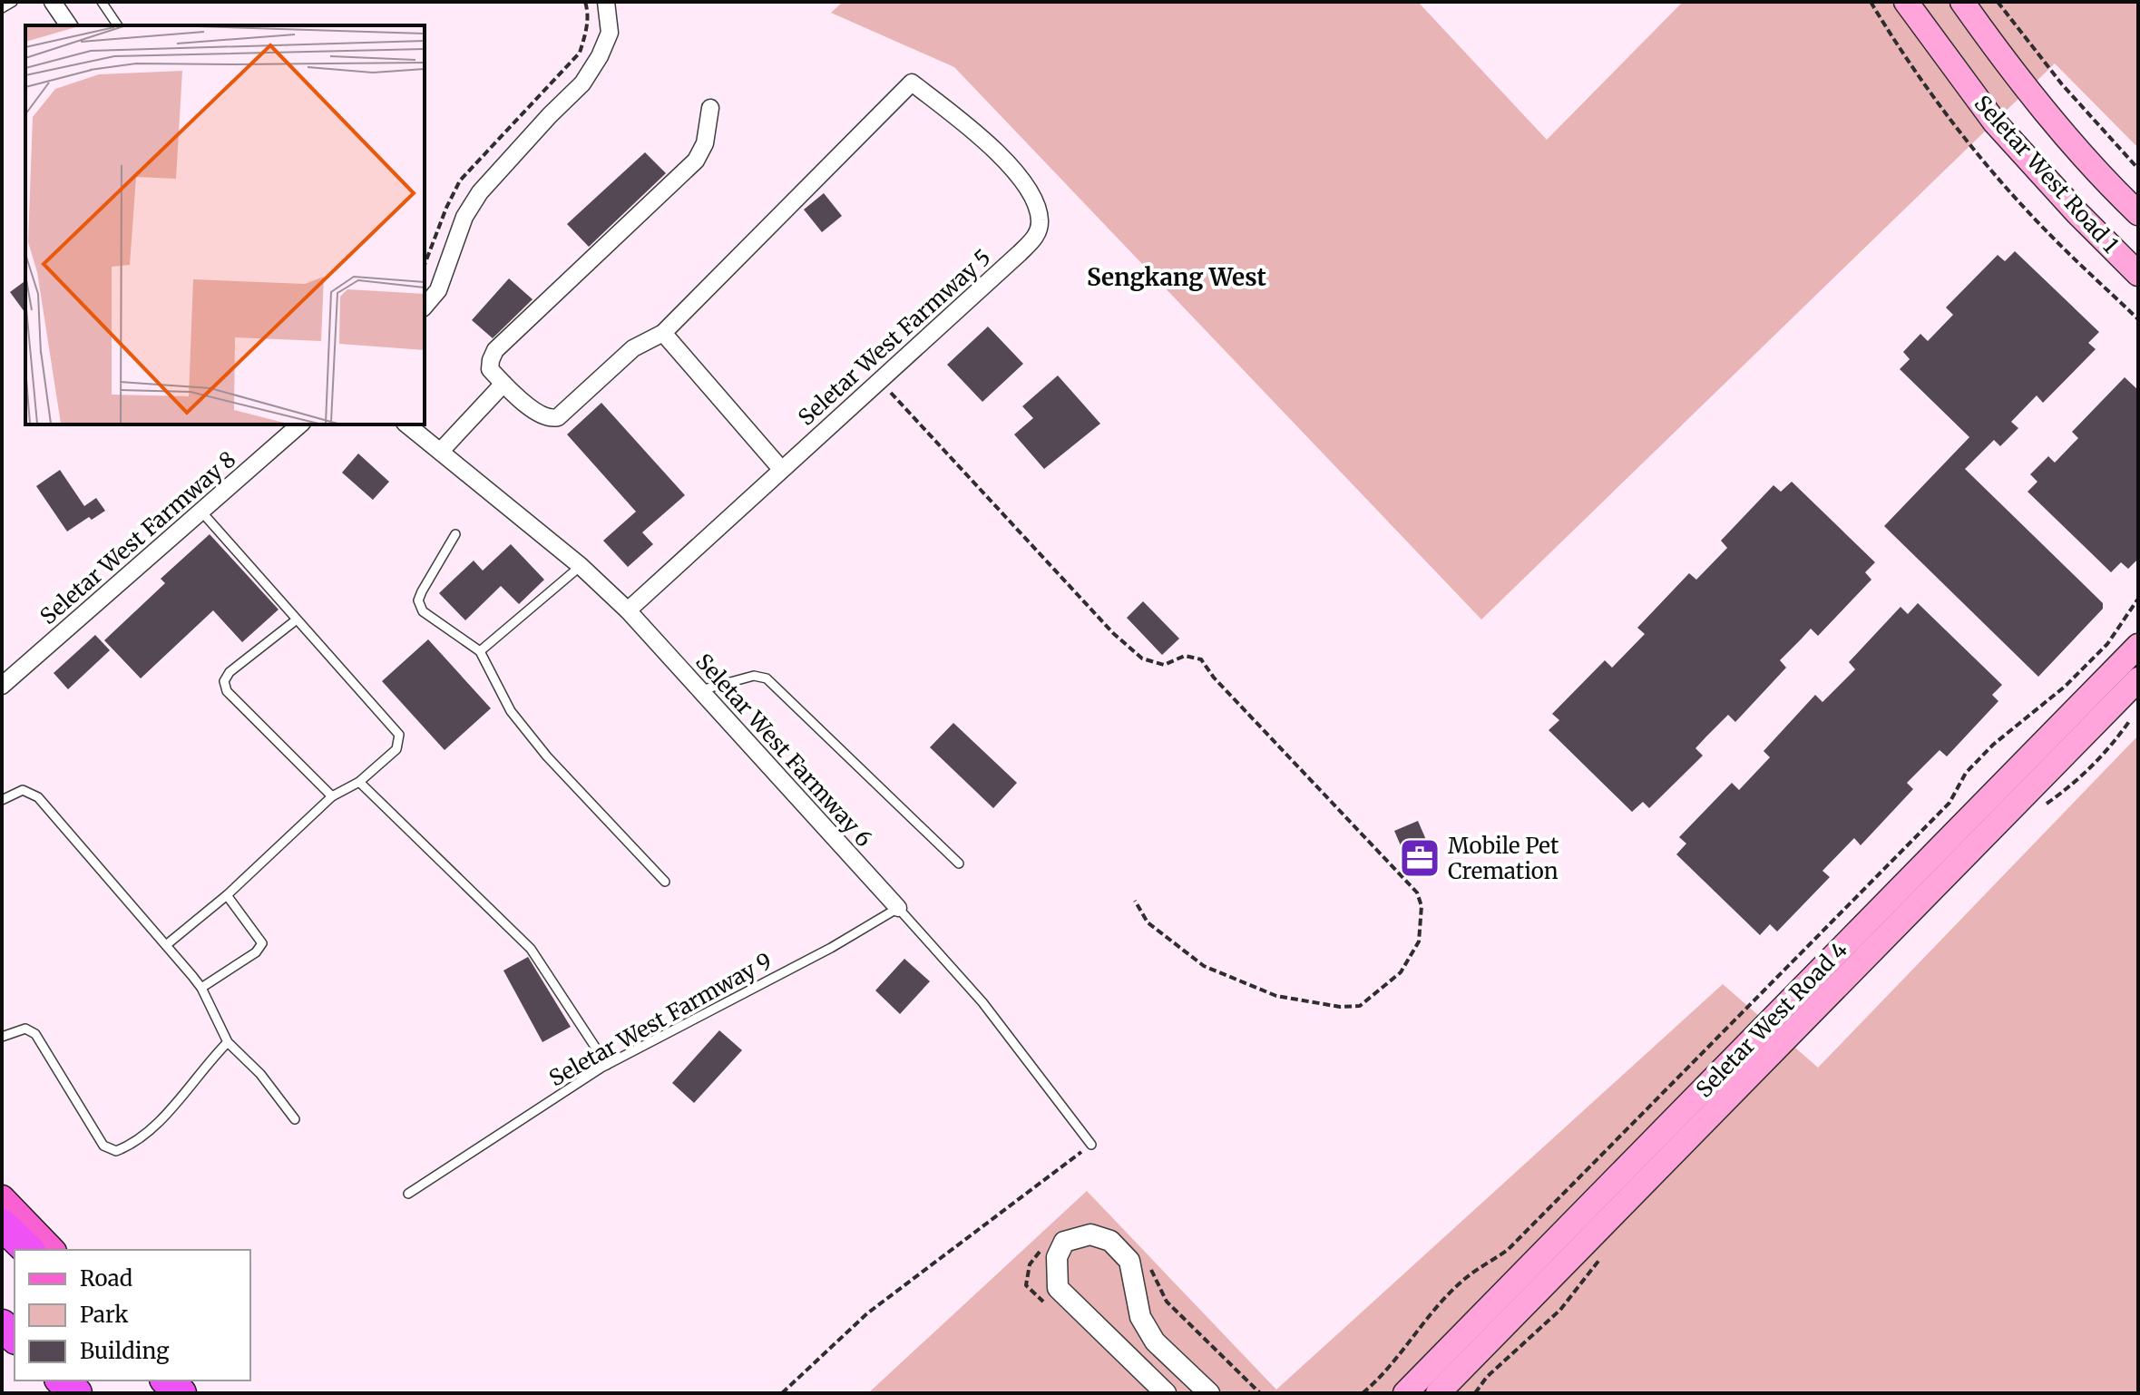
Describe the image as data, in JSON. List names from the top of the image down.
{
  "streets": {
    "main road": ["Seletar West Road 1", "Seletar West Road 4"],
    "street": ["Seletar West Farmway 5", "Seletar West Farmway 8", "Seletar West Farmway 6"],
    "lane": ["Seletar West Farmway 9"]
  },
  "crossings": [
    ["Seletar West Farmway 5", "Seletar West Farmway 6"],
    ["Seletar West Farmway 6", "Seletar West Farmway 9"]
  ],
  "districts": ["Sengkang West"],
  "places": {
    "office": ["Mobile Pet Cremation"]
  },
  "legend": ["Road", "Park", "Building"]
}
